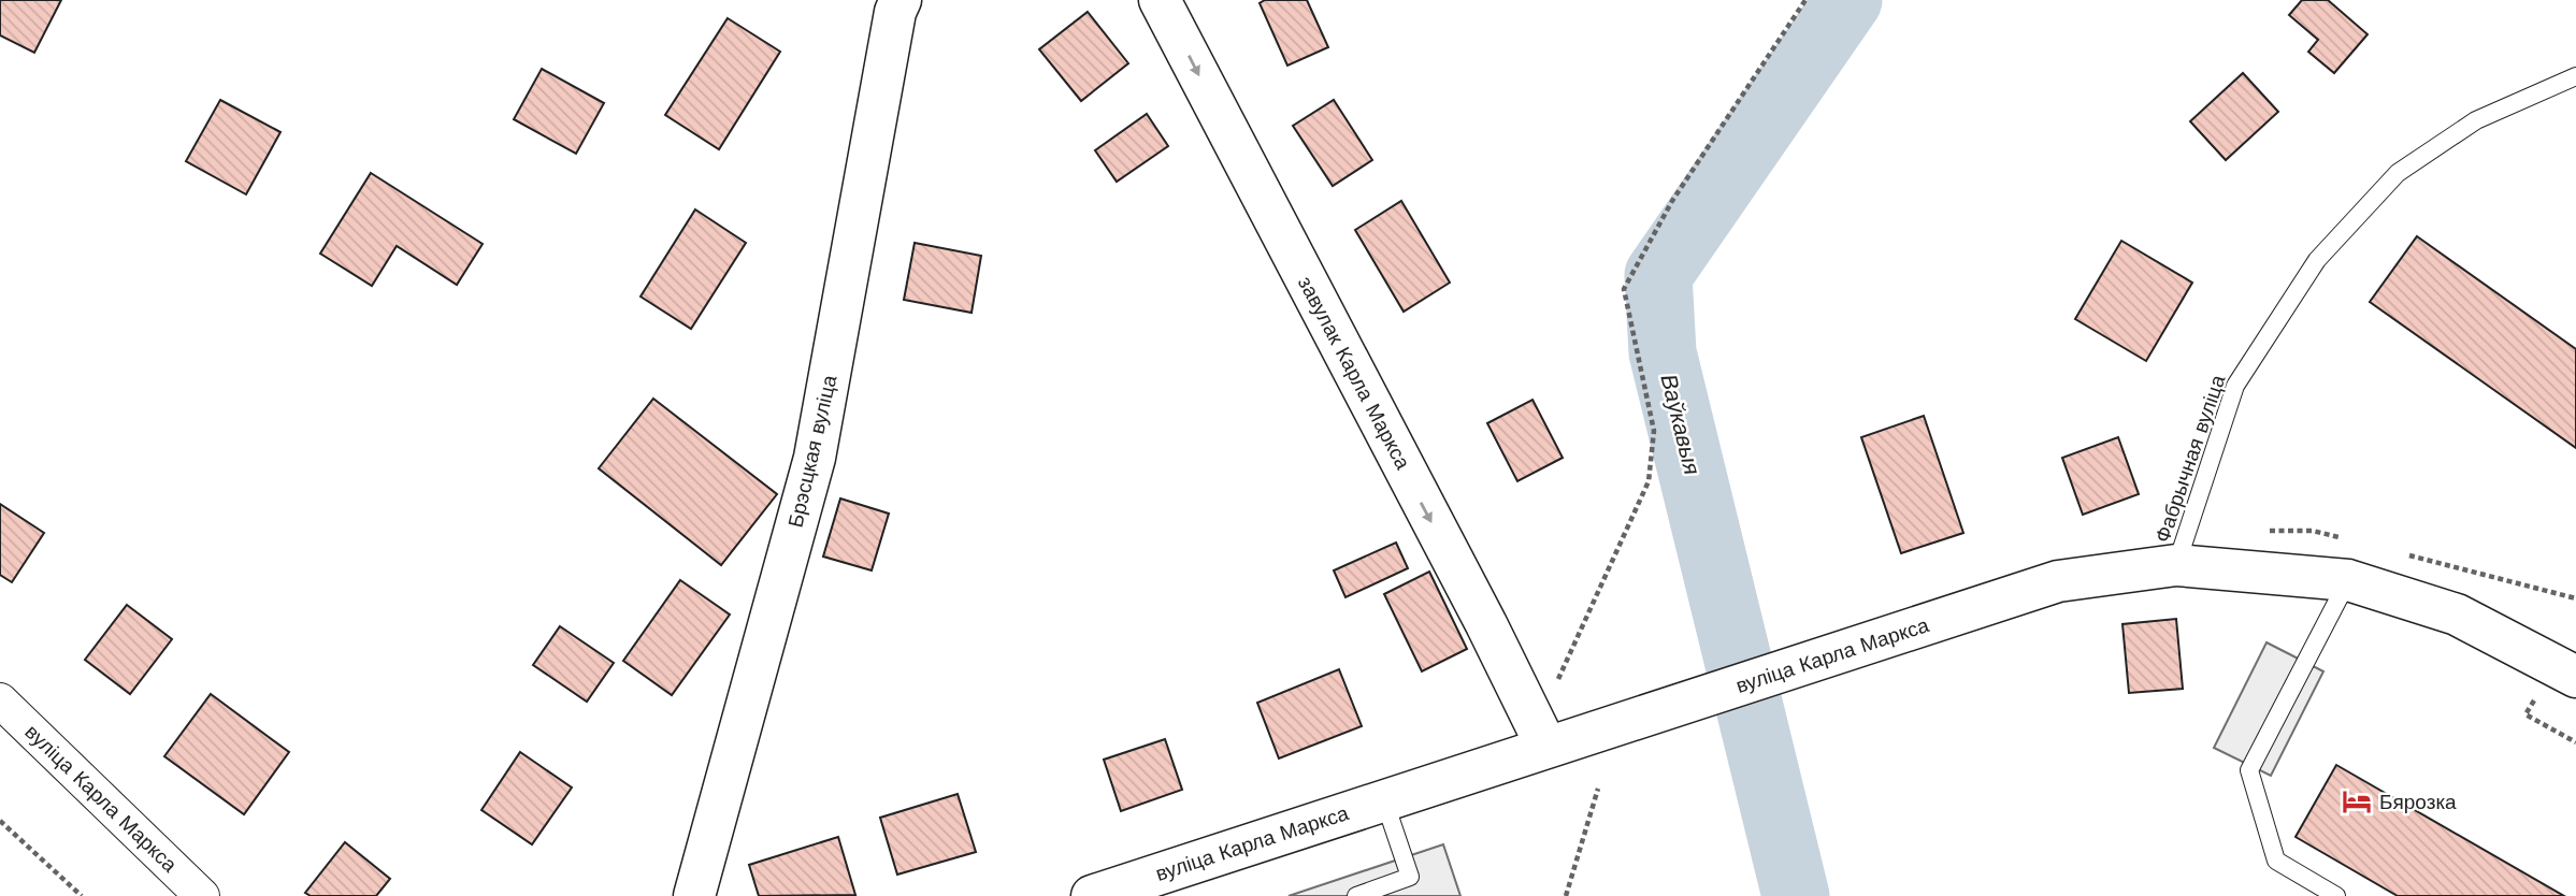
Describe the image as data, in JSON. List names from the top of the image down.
{
  "streets": {
    "street": ["завулак Карла Маркса", "Брэсцкая вуліца", "вуліца Карла Маркса"],
    "lane": ["Фабрычная вуліца"]
  },
  "crossings": [
    ["завулак Карла Маркса", "вуліца Карла Маркса"],
    ["Фабрычная вуліца", "вуліца Карла Маркса"]
  ],
  "one_way": ["завулак Карла Маркса"],
  "water": ["Ваўкавыя"],
  "places": {
    "hotel": ["Бярозка"]
  }
}
